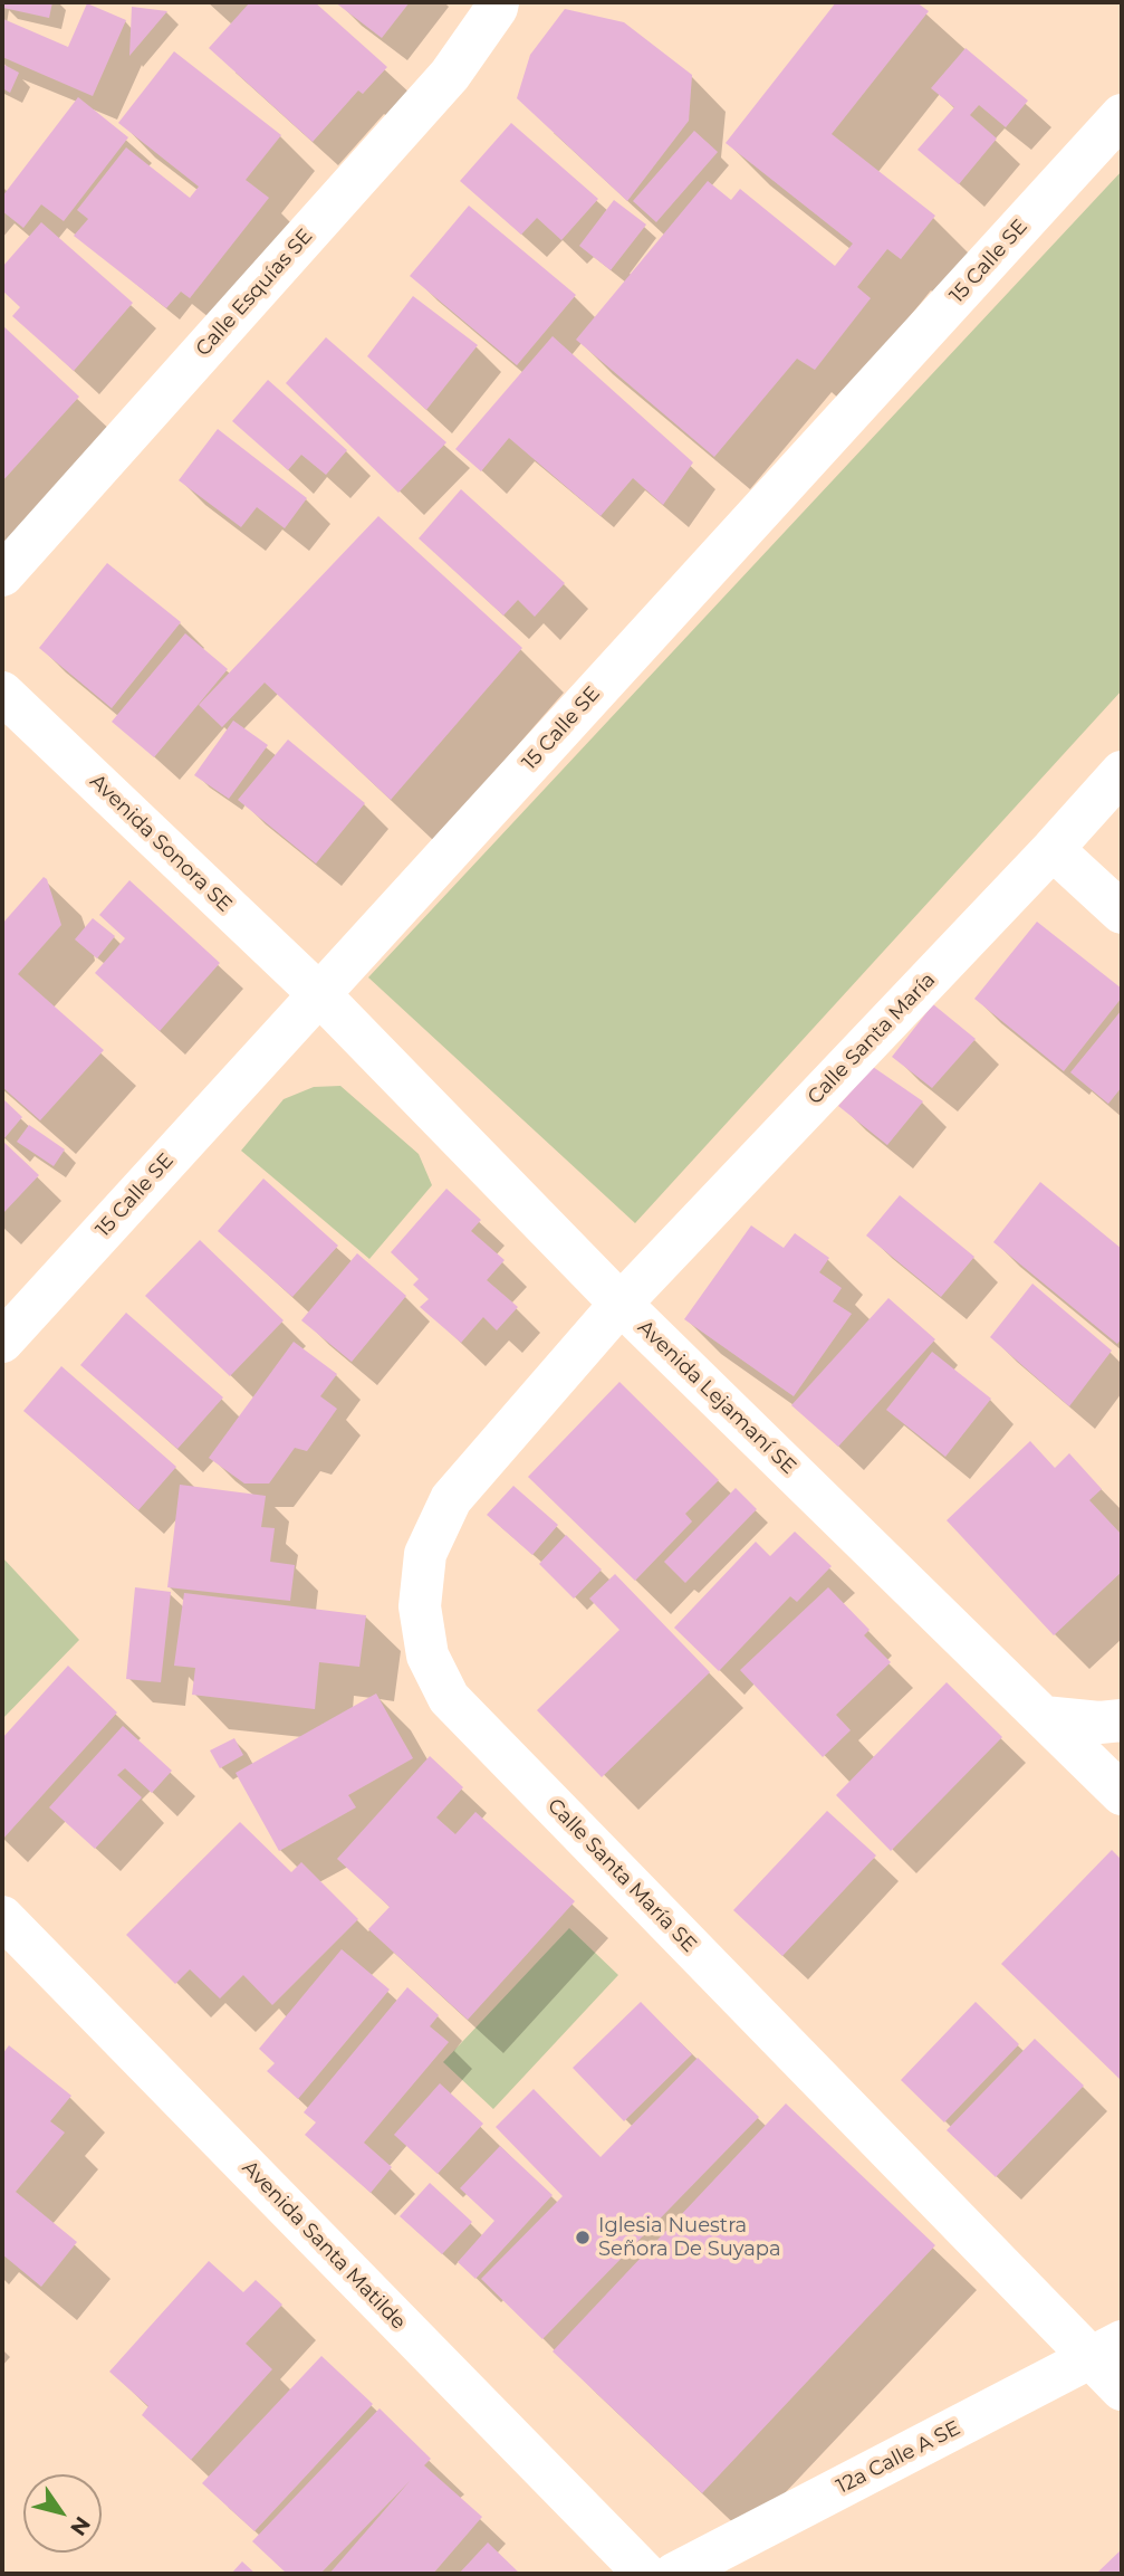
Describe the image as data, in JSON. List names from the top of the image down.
{
  "streets": {
    "street": [
      "15 Calle SE",
      "Calle Esquías SE",
      "Avenida Sonora SE",
      "Calle Santa María",
      "Avenida Lejamaní SE",
      "Calle Santa María SE",
      "Avenida Santa Matilde",
      "12a Calle A SE"
    ]
  },
  "crossings": [
    ["15 Calle SE", "Avenida Sonora SE"],
    ["15 Calle SE", "Avenida Lejamaní SE"],
    ["Avenida Sonora SE", "Avenida Lejamaní SE"],
    ["Calle Santa María", "Avenida Lejamaní SE"],
    ["Calle Santa María", "Calle Santa María SE"],
    ["Avenida Lejamaní SE", "Calle Santa María SE"],
    ["Calle Santa María SE", "12a Calle A SE"]
  ],
  "places": ["Iglesia Nuestra Señora De Suyapa"],
  "north": "bottom right"
}
